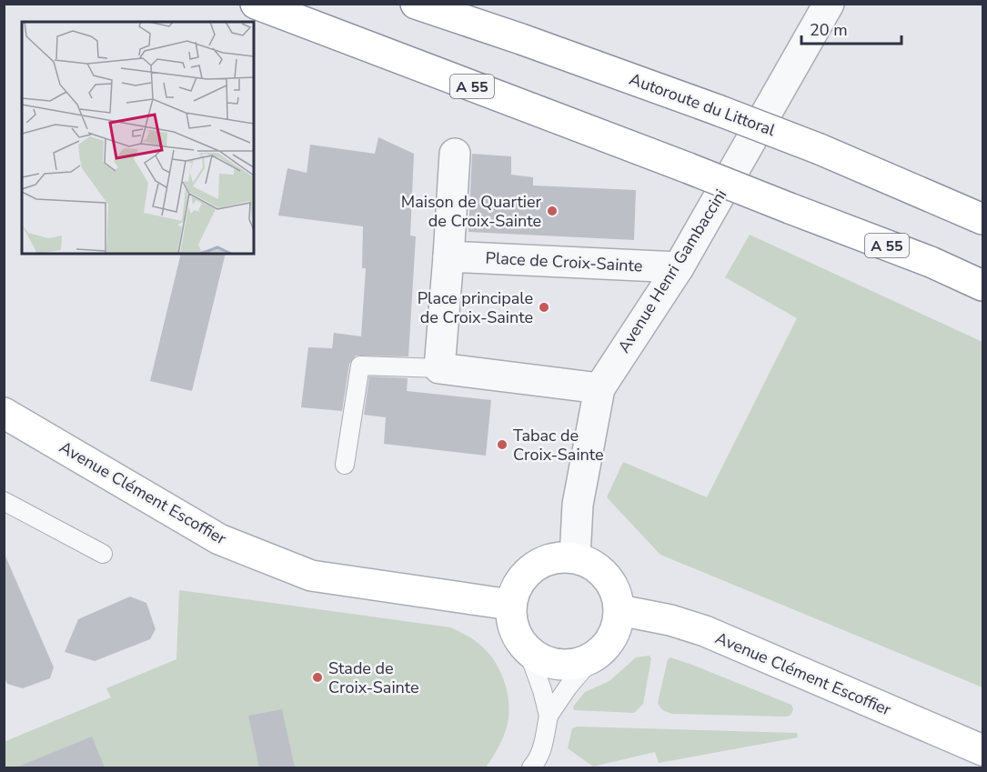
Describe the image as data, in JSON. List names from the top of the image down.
{
  "streets": {
    "main road": ["A 55", "Autoroute du Littoral", "Avenue Clément Escoffier"],
    "street": ["Place de Croix-Sainte", "Avenue Henri Gambaccini"]
  },
  "crossings": [
    ["Place de Croix-Sainte", "Avenue Henri Gambaccini"],
    ["Avenue Henri Gambaccini", "Avenue Clément Escoffier"]
  ],
  "places": [
    "Maison de Quartier de Croix-Sainte",
    "Place principale de Croix-Sainte",
    "Tabac de Croix-Sainte",
    "Stade de Croix-Sainte"
  ],
  "scale_bar": "20 m"
}
